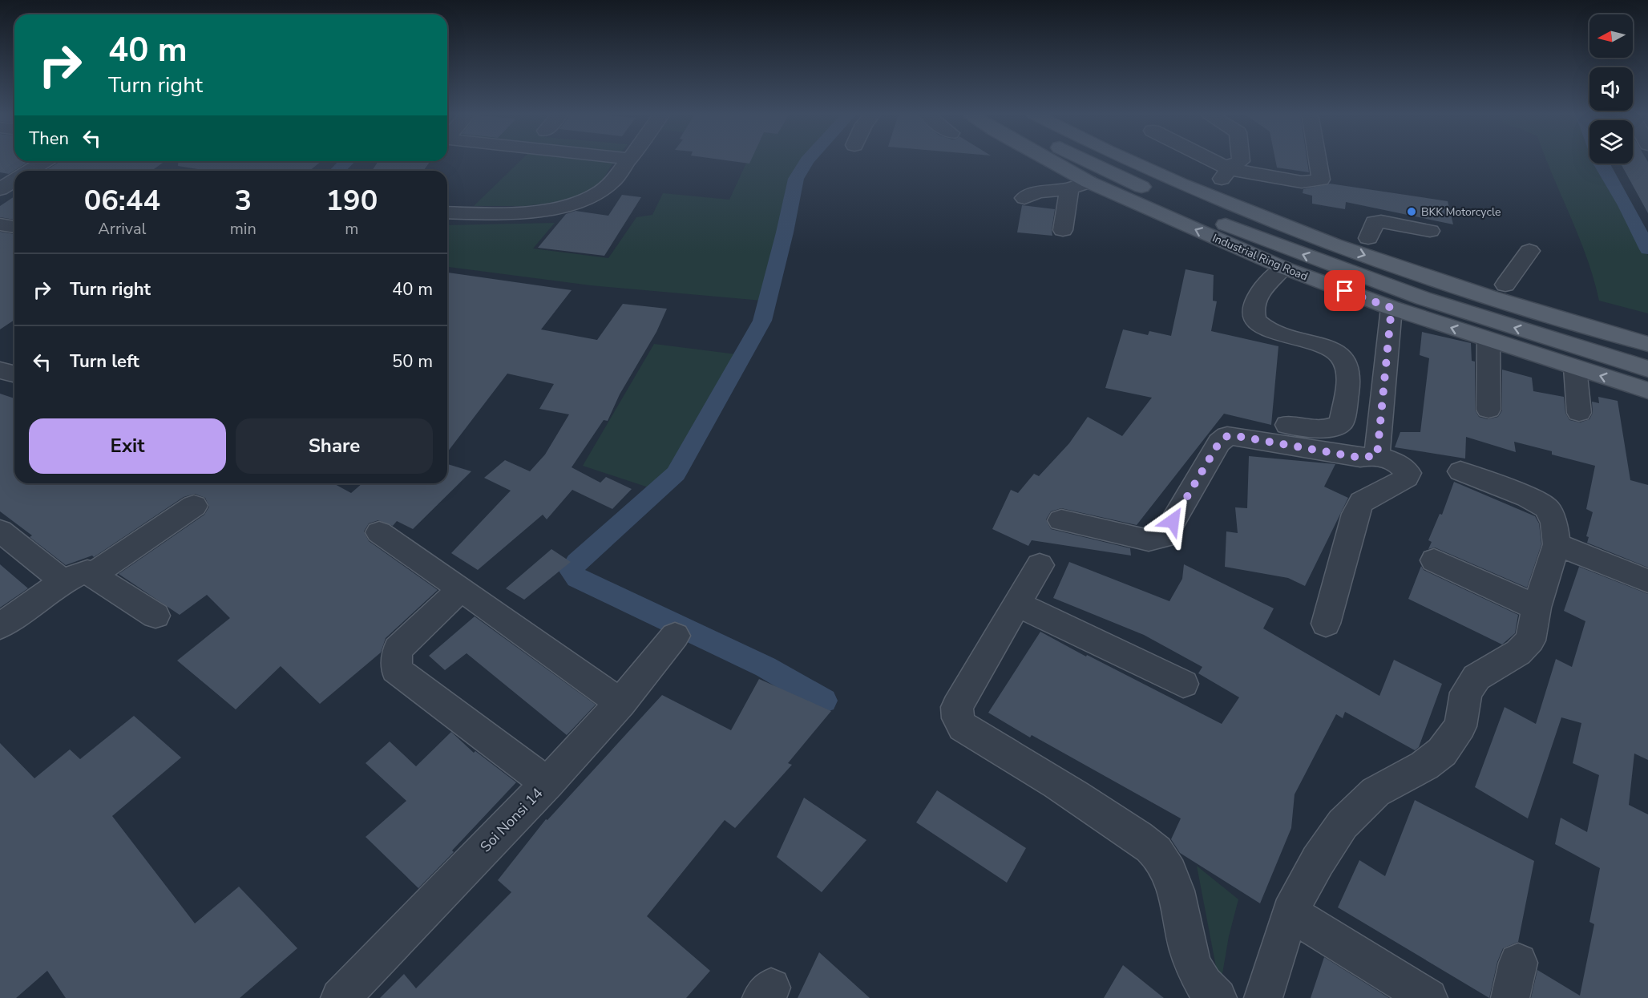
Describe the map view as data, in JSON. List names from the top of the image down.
{
  "streets": {
    "main road": ["Industrial Ring Road"],
    "street": ["Soi Nonsi 14"]
  },
  "places": ["BKK Motorcycle"],
  "north": "left",
  "page": {
    "turn": ["40 m", "Turn right"],
    "then": "Then",
    "eta": [
      "06:44",
      "Arrival",
      "3",
      "min",
      "190",
      "m"
    ],
    "list": [
      {
        "name": "Turn right",
        "value": "40 m"
      },
      {
        "name": "Turn left",
        "value": "50 m"
      }
    ],
    "buttons": ["Exit", "Share"]
  }
}
